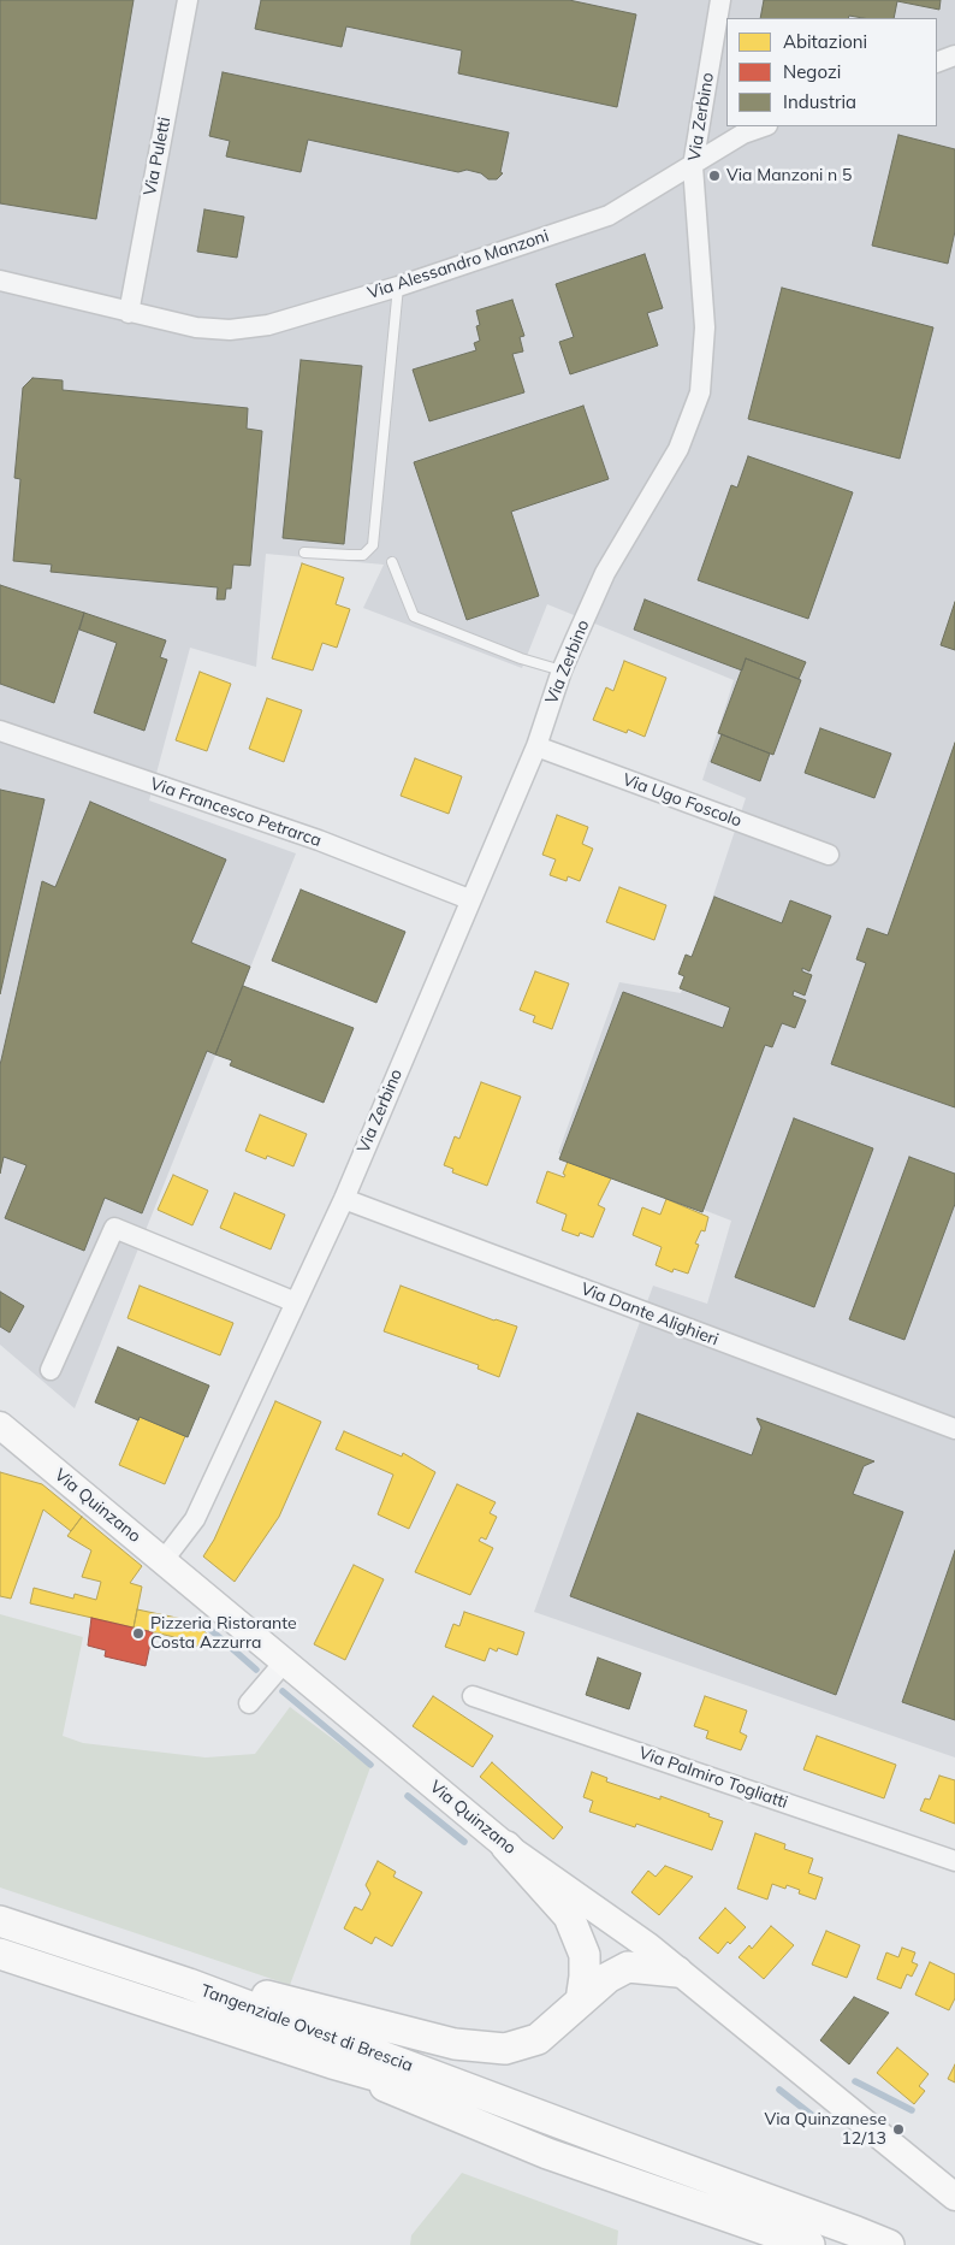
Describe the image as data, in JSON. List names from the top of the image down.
{
  "streets": {
    "main road": ["Tangenziale Ovest di Brescia"],
    "street": [
      "Via Zerbino",
      "Via Puletti",
      "Via Alessandro Manzoni",
      "Via Ugo Foscolo",
      "Via Francesco Petrarca",
      "Via Dante Alighieri",
      "Via Quinzano",
      "Via Palmiro Togliatti"
    ]
  },
  "crossings": [
    ["Via Zerbino", "Via Alessandro Manzoni"],
    ["Via Zerbino", "Via Ugo Foscolo"],
    ["Via Zerbino", "Via Francesco Petrarca"],
    ["Via Zerbino", "Via Dante Alighieri"],
    ["Via Zerbino", "Via Quinzano"],
    ["Via Puletti", "Via Alessandro Manzoni"]
  ],
  "places": ["Via Manzoni n 5", "Pizzeria Ristorante Costa Azzurra", "Via Quinzanese 12/13"],
  "legend": ["Abitazioni", "Negozi", "Industria"]
}
